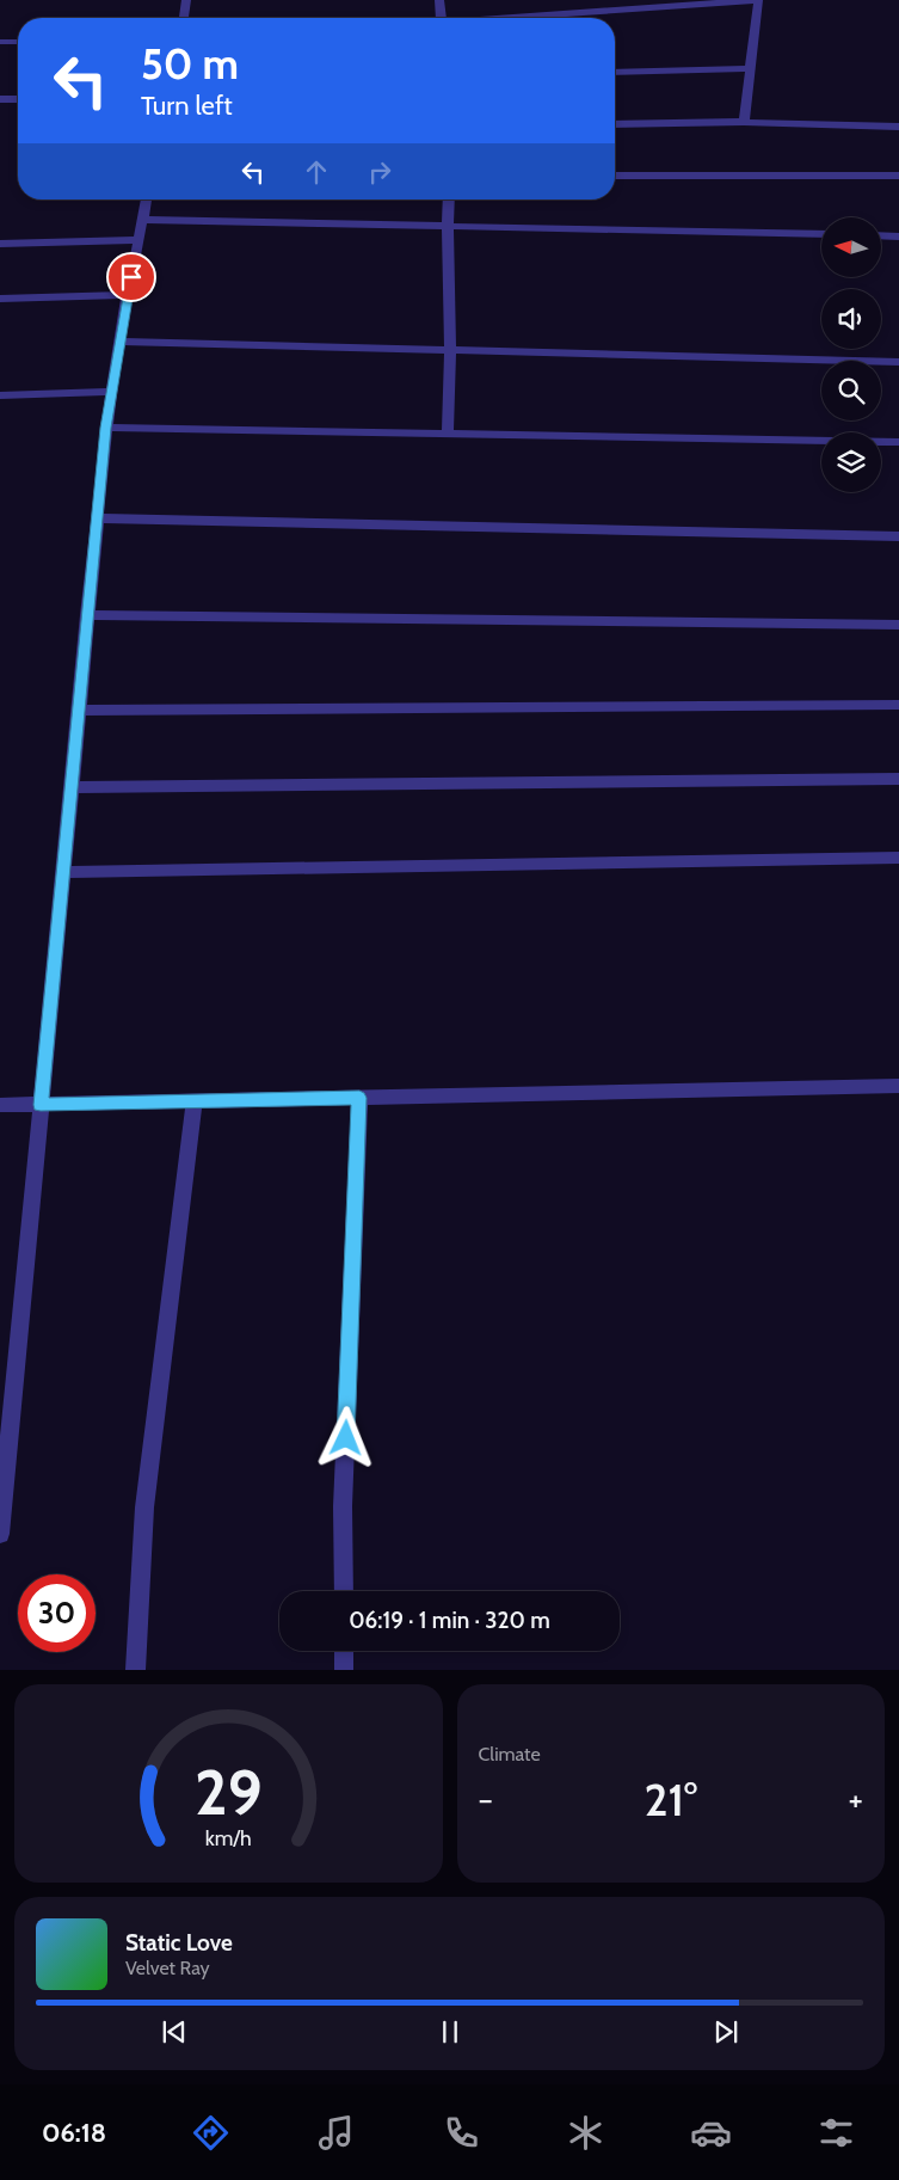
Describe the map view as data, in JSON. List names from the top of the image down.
{
  "north": "left",
  "page": {
    "turn": ["50 m", "Turn left"],
    "limit": "30",
    "trip": "06:19 · 1 min · 320 m",
    "tile": "Climate",
    "heat": ["−", "21°", "+"],
    "song": ["Static Love", "Velvet Ray"],
    "tabs": "06:18",
    "gauge": ["29", "km/h"]
  }
}
